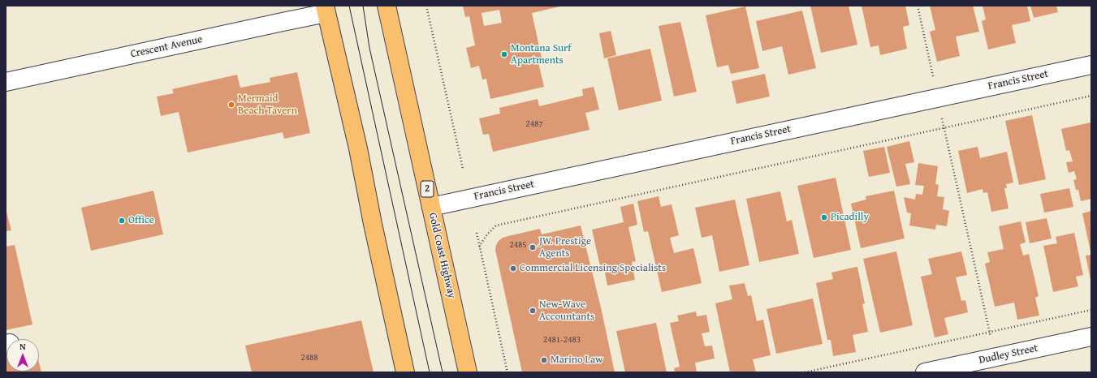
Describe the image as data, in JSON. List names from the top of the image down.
{
  "streets": {
    "highway": ["2", "Gold Coast Highway"],
    "street": ["Crescent Avenue", "Francis Street", "Dudley Street"]
  },
  "crossings": [
    ["Francis Street", "Gold Coast Highway"]
  ],
  "places": [
    "Montana Surf Apartments",
    "Mermaid Beach Tavern",
    "Picadilly",
    "Office",
    "JW. Prestige Agents",
    "Commercial Licensing Specialists",
    "New-Wave Accountants",
    "Marino Law"
  ],
  "house_numbers": [
    "2487",
    "2485",
    "2481-2483",
    "2488"
  ],
  "north": "top"
}
